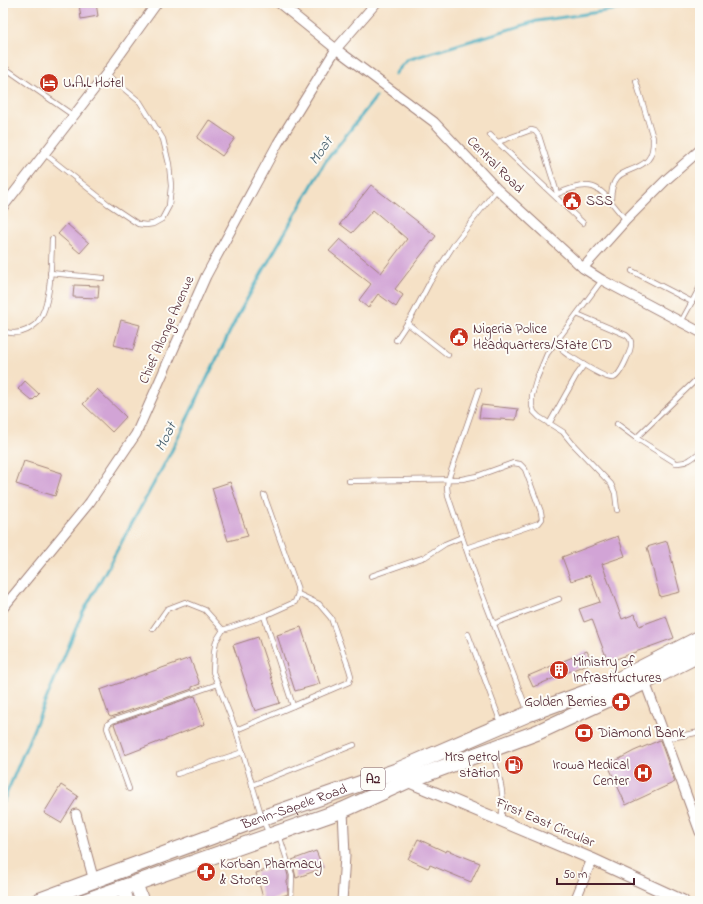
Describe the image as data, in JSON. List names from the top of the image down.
{
  "streets": {
    "highway": ["A2", "Benin-Sapele Road"],
    "street": ["Central Road", "Chief Alonge Avenue", "First East Circular"]
  },
  "crossings": [
    ["Central Road", "Chief Alonge Avenue"],
    ["Benin-Sapele Road", "First East Circular"]
  ],
  "water": ["Moat"],
  "places": {
    "hotel": ["U.A.L Hotel"],
    "public building": ["SSS", "Nigeria Police Headquarters/State CID"],
    "building": ["Ministry of Infrastructures"],
    "pharmacy": ["Golden Berries", "Korban Pharmacy & Stores"],
    "bank": ["Diamond Bank"],
    "fuel station": ["Mrs petrol station"],
    "hospital": ["Irowa Medical Center"]
  },
  "scale_bar": "50 m"
}
